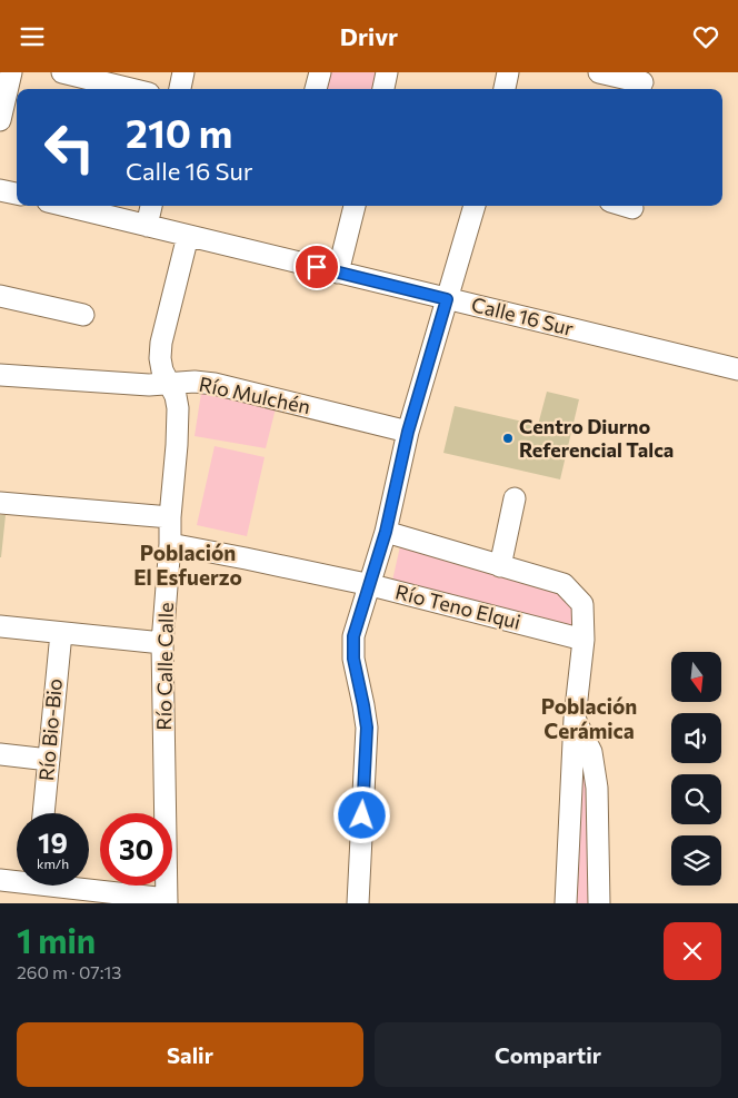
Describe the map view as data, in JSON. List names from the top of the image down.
{
  "streets": {
    "street": [
      "Calle 16 Sur",
      "Río Mulchén",
      "Río Teno Elqui",
      "Río Calle Calle",
      "Río Bio-Bio"
    ]
  },
  "crossings": [
    ["Calle 16 Sur", "Río Calle Calle"],
    ["Río Mulchén", "Río Calle Calle"],
    ["Río Teno Elqui", "Río Calle Calle"]
  ],
  "districts": ["Población El Esfuerzo", "Población Cerámica"],
  "places": ["Centro Diurno Referencial Talca"],
  "north": "bottom",
  "page": {
    "header": "Drivr",
    "turn": ["210 m", "Calle 16 Sur"],
    "speed": "19 km/h",
    "limit": "30",
    "heading": ["1 min", "260 m · 07:13"],
    "buttons": ["Salir", "Compartir"]
  }
}
